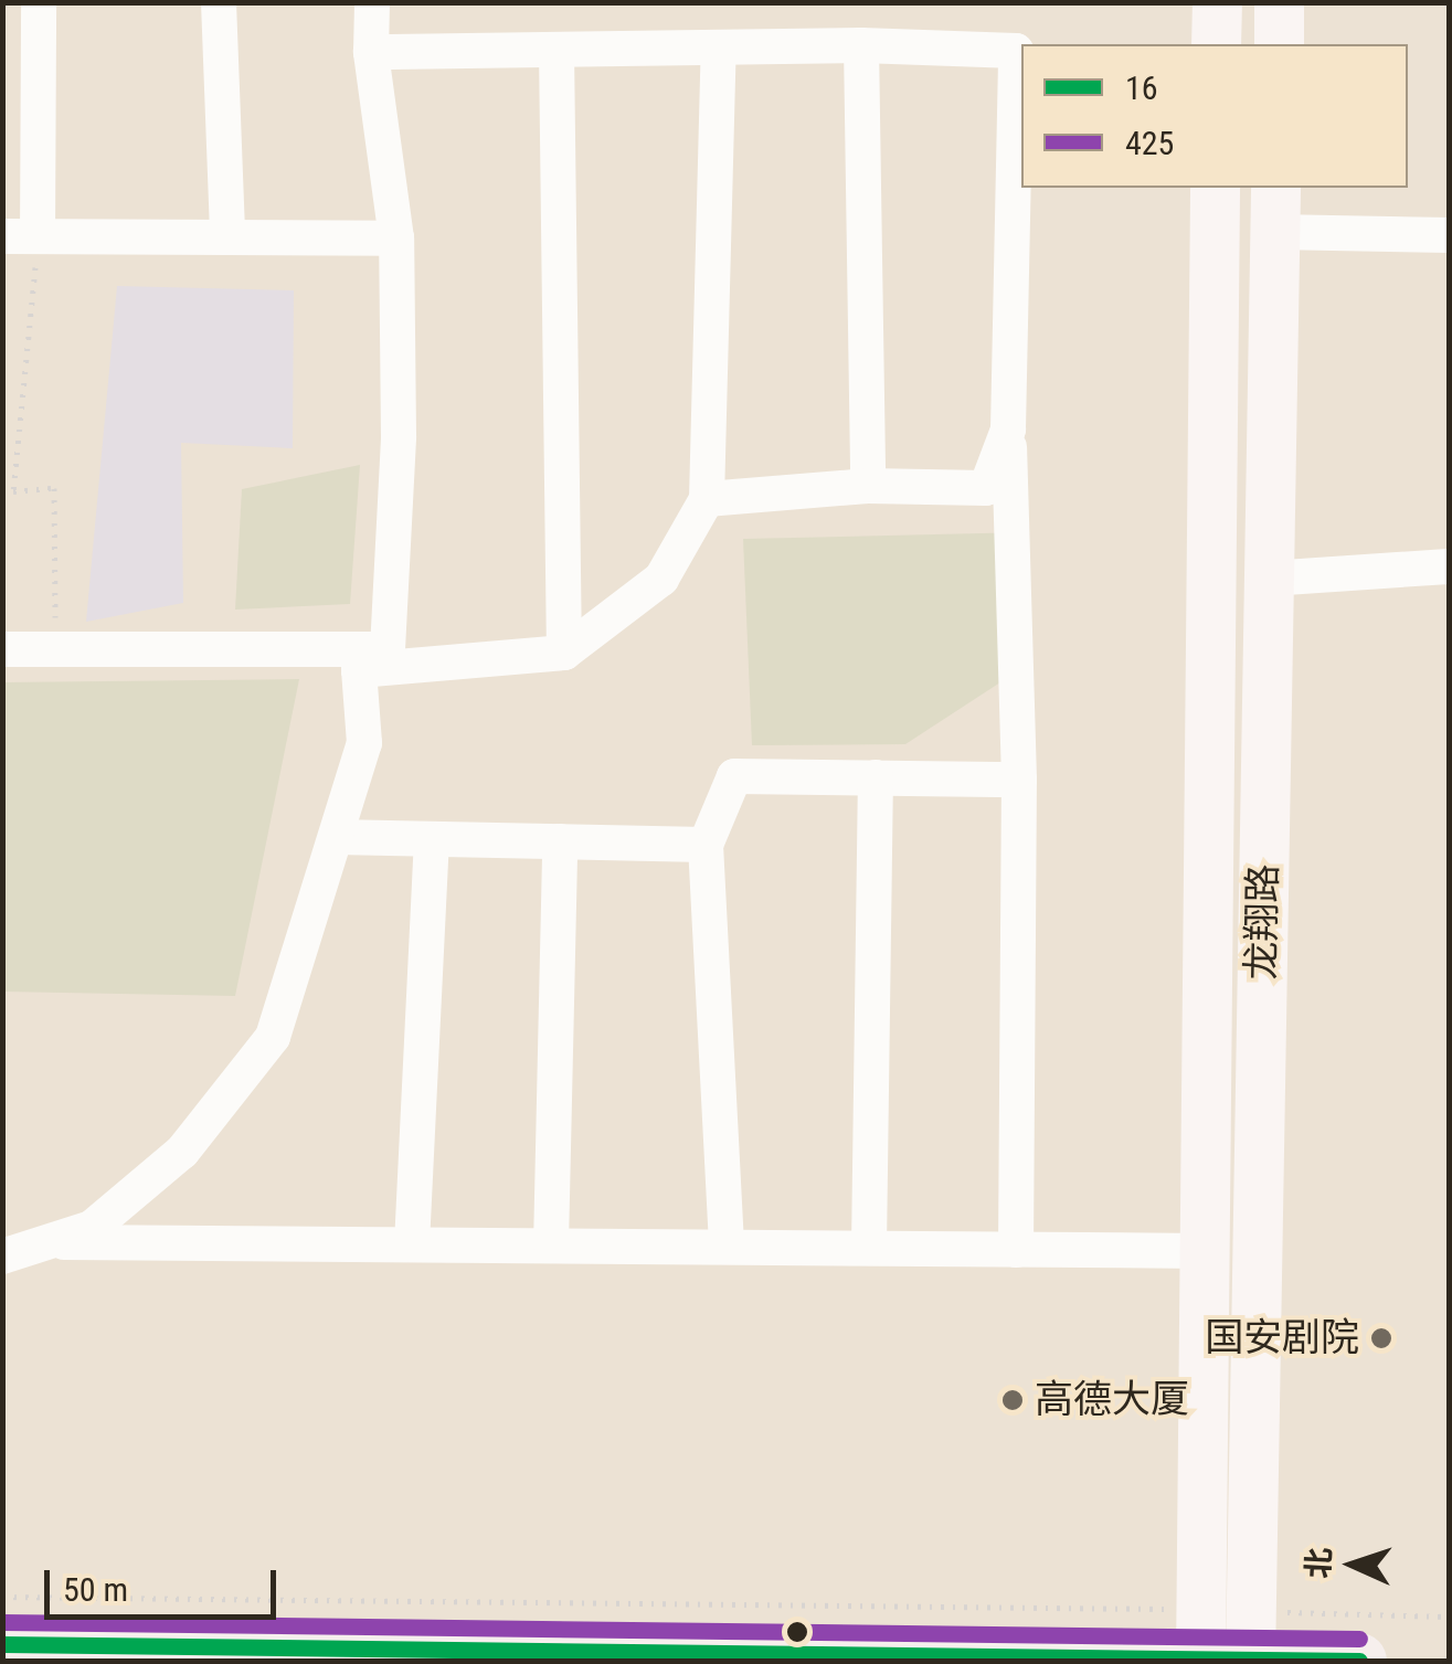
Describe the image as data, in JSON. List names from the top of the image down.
{
  "streets": {
    "street": ["龙翔路"]
  },
  "places": ["国安剧院", "高德大厦"],
  "lines": ["transit line 425", "transit line 16"],
  "legend": ["16", "425"],
  "scale_bar": "50 m",
  "north": "left"
}
